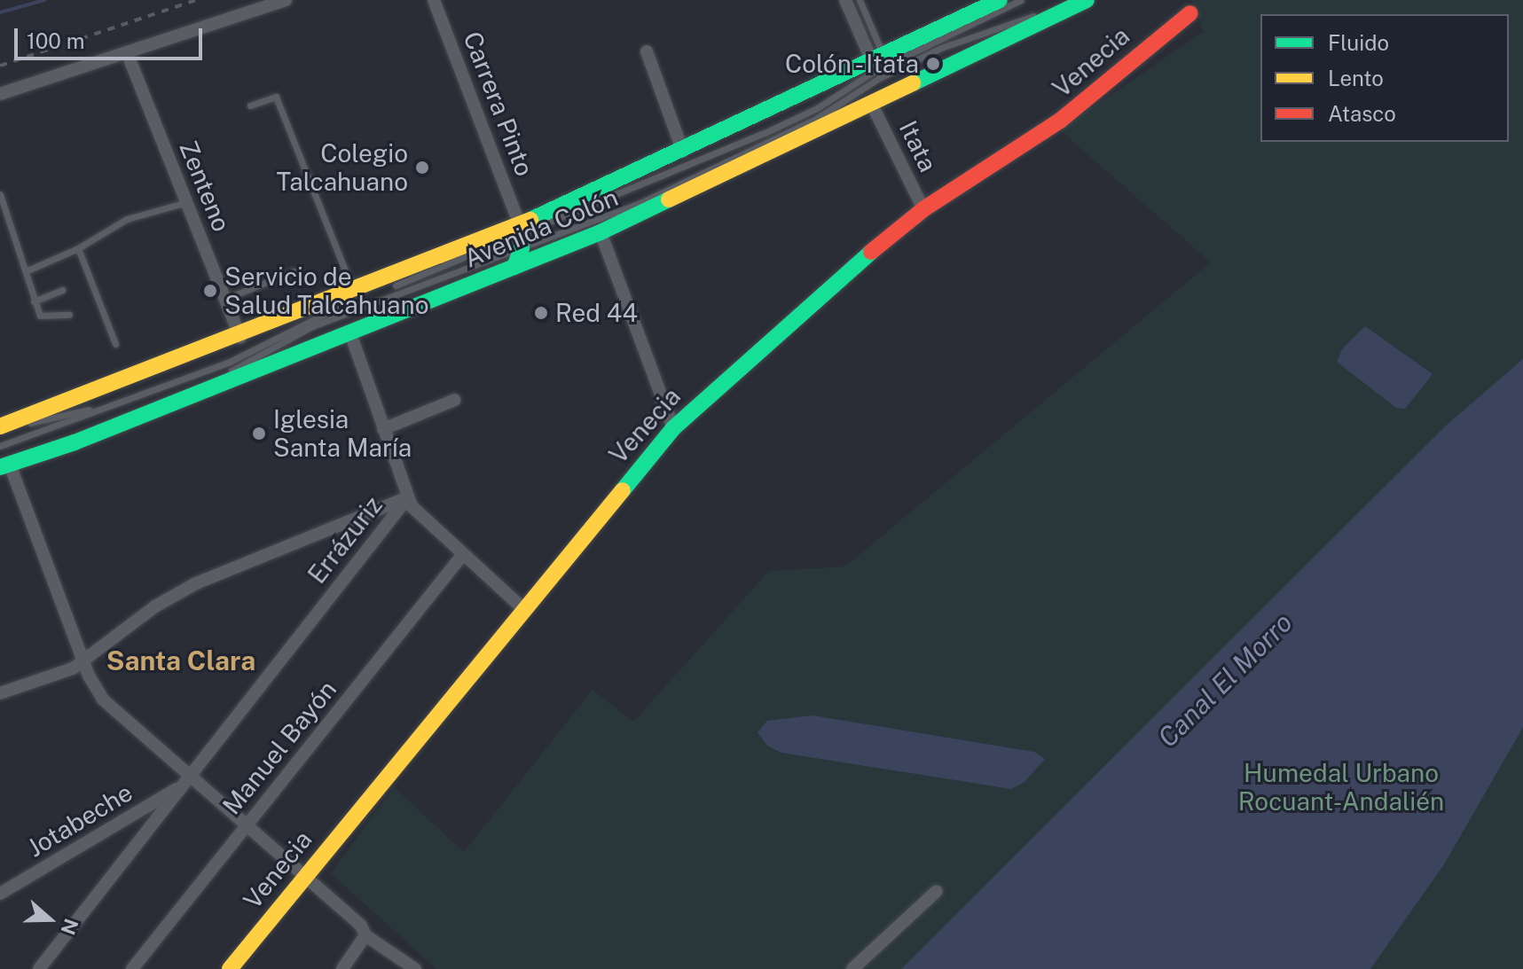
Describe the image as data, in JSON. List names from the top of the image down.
{
  "streets": {
    "main road": ["Venecia", "Avenida Colón"],
    "street": [
      "Carrera Pinto",
      "Itata",
      "Zenteno",
      "Errázuriz",
      "Manuel Bayón",
      "Jotabeche"
    ]
  },
  "crossings": [
    ["Venecia", "Itata"],
    ["Carrera Pinto", "Avenida Colón"],
    ["Itata", "Avenida Colón"],
    ["Zenteno", "Avenida Colón"],
    ["Errázuriz", "Jotabeche"]
  ],
  "districts": ["Santa Clara"],
  "water": ["Canal El Morro"],
  "parks": ["Humedal Urbano Rocuant-Andalién"],
  "places": [
    "Colón - Itata",
    "Colegio Talcahuano",
    "Servicio de Salud Talcahuano",
    "Red 44",
    "Iglesia Santa María"
  ],
  "legend": ["Fluido", "Lento", "Atasco"],
  "scale_bar": "100 m",
  "north": "right"
}
